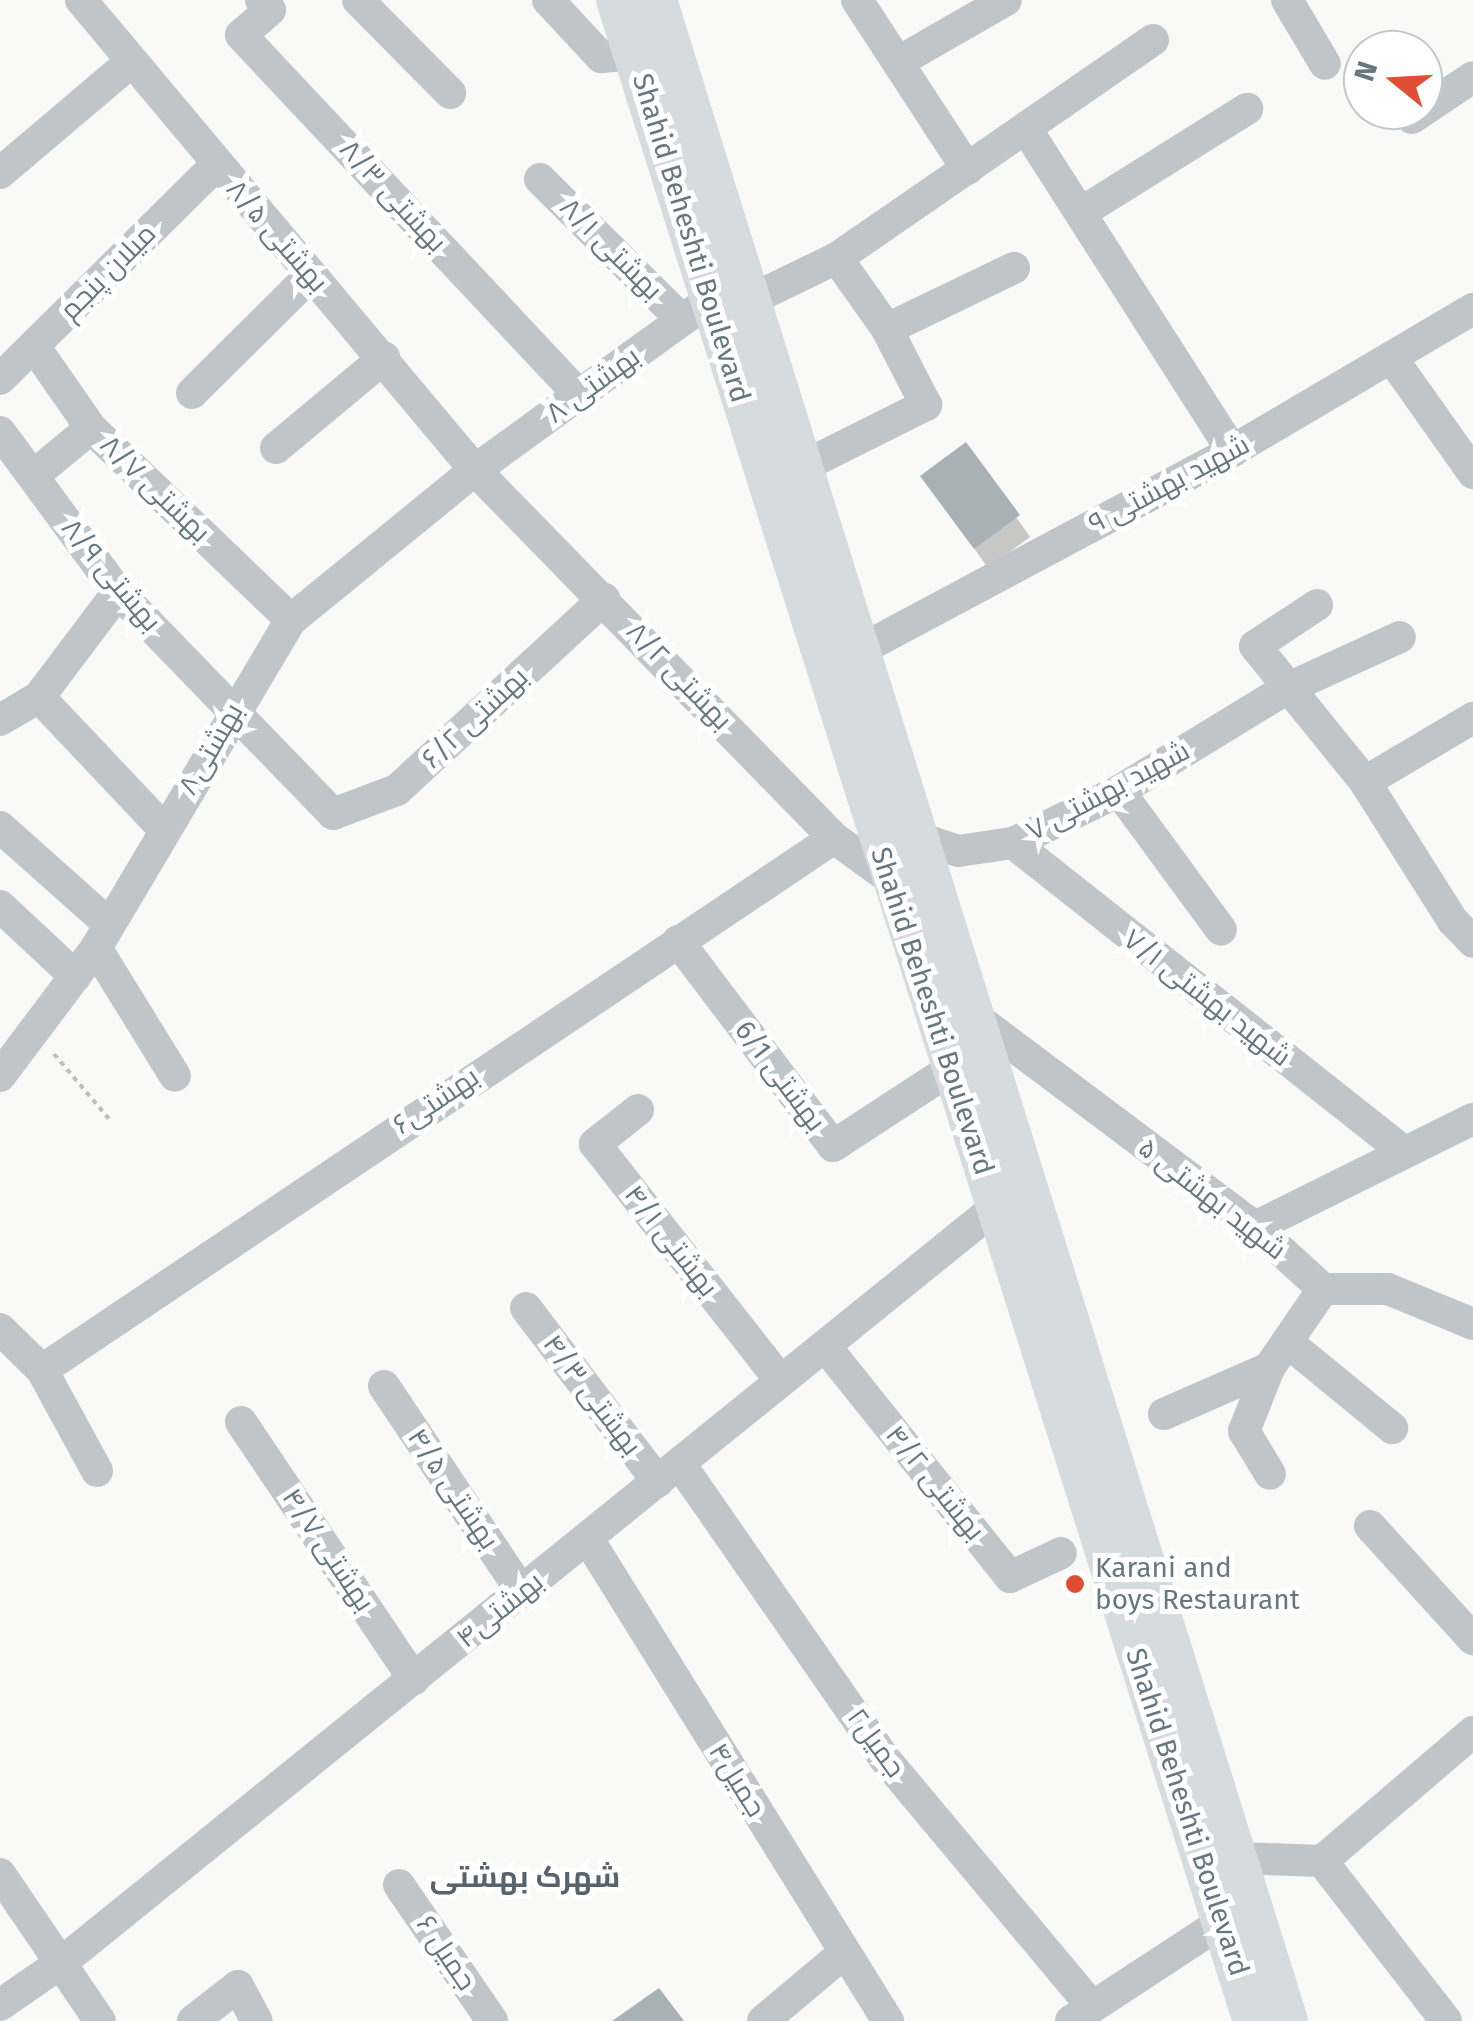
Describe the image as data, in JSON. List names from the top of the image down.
{
  "streets": {
    "main road": ["Shahid Beheshti Boulevard"],
    "street": [
      "بهشتی ۸/۳",
      "بهشتی ۸/۵",
      "بهشتی ۸/۱",
      "میلان پنجم",
      "۸ بهشتی",
      "شهید بهشتی ۹",
      "بهشتی ۸/۷",
      "بهشتی ۸/۹",
      "بهشتی ۸/۲",
      "بهشتی ۶/۲",
      "بهشتی۸",
      "شهید بهشتی ۷",
      "شهید بهشتی ۷/۱",
      "بهشتی 6/1",
      "بهشتی۶",
      "شهید بهشتی ۵",
      "بهشتی ۴/۱",
      "بهشتی ۴/۳",
      "بهشتی ۴/۲",
      "بهشتی ۴/۵",
      "بهشتی ۴/۷",
      "بهشتی۴",
      "جمیل۲",
      "جمیل۴",
      "جمیل ۶"
    ]
  },
  "crossings": [
    ["بهشتی ۸/۳", "۸ بهشتی"],
    ["بهشتی ۸/۵", "میلان پنجم"],
    ["بهشتی ۸/۵", "۸ بهشتی"],
    ["بهشتی ۸/۵", "بهشتی ۸/۲"],
    ["بهشتی ۸/۵", "بهشتی۸"],
    ["Shahid Beheshti Boulevard", "بهشتی ۸/۱"],
    ["Shahid Beheshti Boulevard", "۸ بهشتی"],
    ["Shahid Beheshti Boulevard", "شهید بهشتی ۹"],
    ["Shahid Beheshti Boulevard", "بهشتی ۸/۲"],
    ["Shahid Beheshti Boulevard", "شهید بهشتی ۷"],
    ["Shahid Beheshti Boulevard", "بهشتی 6/1"],
    ["Shahid Beheshti Boulevard", "شهید بهشتی ۵"],
    ["Shahid Beheshti Boulevard", "بهشتی۴"],
    ["بهشتی ۸/۱", "۸ بهشتی"],
    ["میلان پنجم", "بهشتی ۸/۷"],
    ["۸ بهشتی", "بهشتی ۸/۲"],
    ["۸ بهشتی", "بهشتی۸"],
    ["بهشتی ۸/۷", "بهشتی۸"],
    ["بهشتی ۸/۹", "بهشتی ۶/۲"],
    ["بهشتی ۸/۹", "بهشتی۸"],
    ["بهشتی ۸/۲", "بهشتی ۶/۲"],
    ["بهشتی ۸/۲", "بهشتی۸"],
    ["بهشتی ۸/۲", "بهشتی۶"],
    ["شهید بهشتی ۷", "شهید بهشتی ۷/۱"],
    ["بهشتی 6/1", "بهشتی۶"],
    ["بهشتی ۴/۱", "بهشتی۴"],
    ["بهشتی ۴/۳", "بهشتی۴"],
    ["بهشتی ۴/۳", "جمیل۲"],
    ["بهشتی ۴/۲", "بهشتی۴"],
    ["بهشتی ۴/۵", "بهشتی۴"],
    ["بهشتی ۴/۷", "بهشتی۴"],
    ["بهشتی۴", "جمیل۲"],
    ["بهشتی۴", "جمیل۴"]
  ],
  "districts": ["شهرک بهشتی"],
  "places": ["Karani and boys Restaurant"],
  "north": "left"
}
